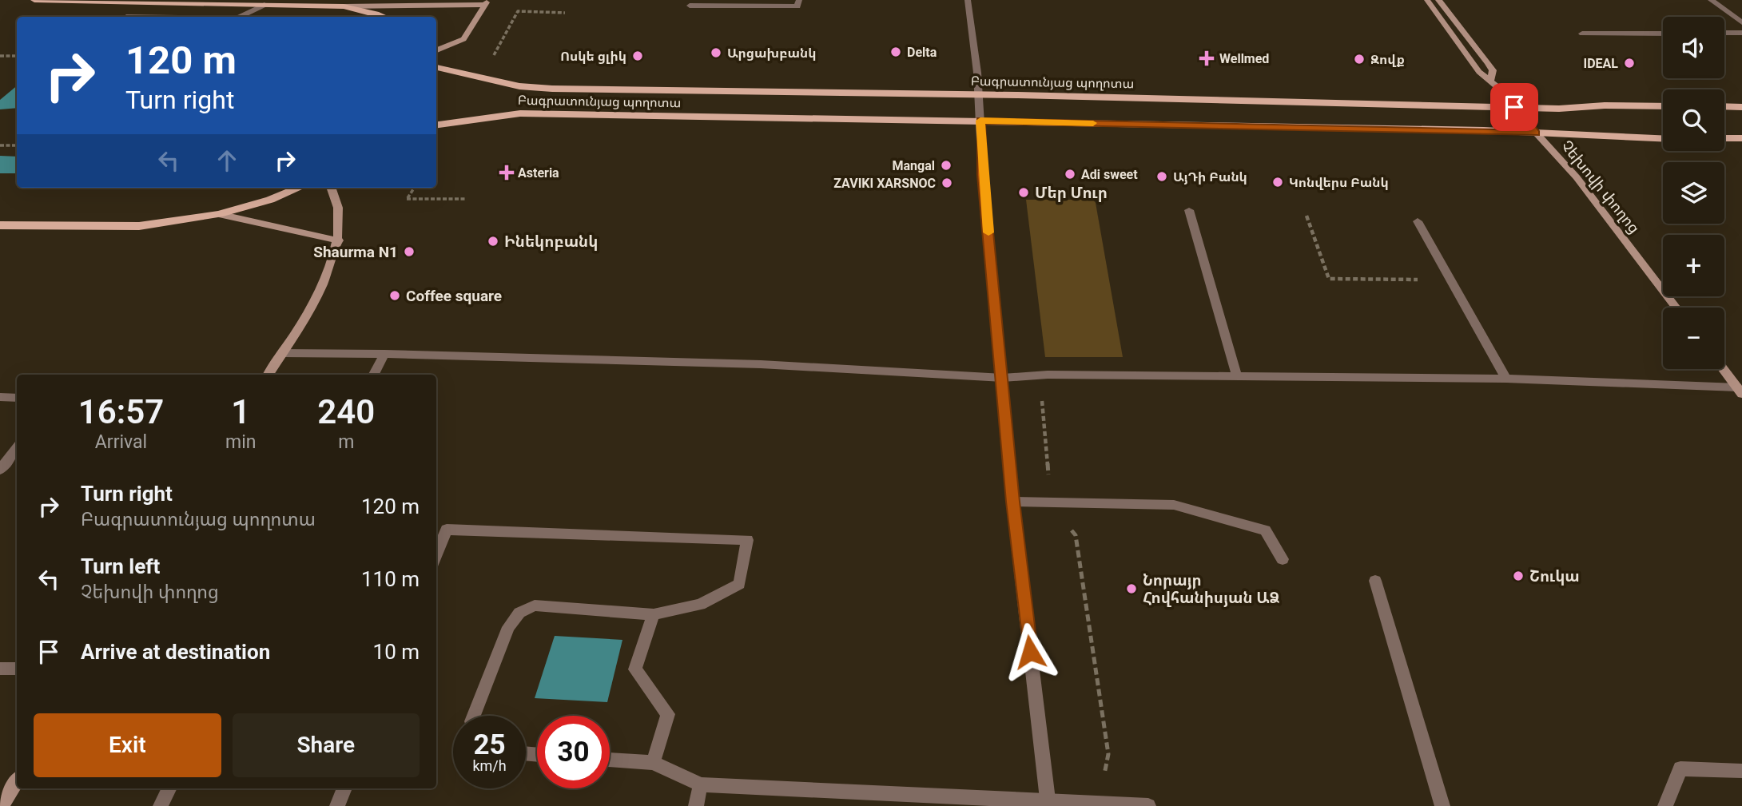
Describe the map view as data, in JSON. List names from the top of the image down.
{
  "streets": {
    "main road": ["Բագրատունյաց պողոտա"],
    "street": ["Չեխովի փողոց"]
  },
  "crossings": [
    ["Բագրատունյաց պողոտա", "Չեխովի փողոց"]
  ],
  "places": {
    "other": [
      "Delta",
      "Արցախբանկ",
      "Ոսկե ցլիկ",
      "Զովք",
      "IDEAL",
      "Mangal",
      "Adi sweet",
      "ԱյԴի Բանկ",
      "Կոնվերս Բանկ",
      "ZAVIKI XARSNOC",
      "Մեր Մուր",
      "Ինեկոբանկ",
      "Shaurma N1",
      "Coffee square",
      "Շուկա",
      "Նորայր Հովհանիսյան ԱՁ"
    ],
    "health": ["Wellmed", "Asteria"]
  },
  "page": {
    "map_buttons": ["+", "−"],
    "turn": ["120 m", "Turn right"],
    "eta": [
      "16:57",
      "Arrival",
      "1",
      "min",
      "240",
      "m"
    ],
    "list": [
      {
        "name": "Turn right",
        "note": "Բագրատունյաց պողոտա",
        "value": "120 m"
      },
      {
        "name": "Turn left",
        "note": "Չեխովի փողոց",
        "value": "110 m"
      },
      {
        "name": "Arrive at destination",
        "value": "10 m"
      }
    ],
    "buttons": ["Exit", "Share"],
    "speed": "25 km/h",
    "limit": "30"
  }
}
